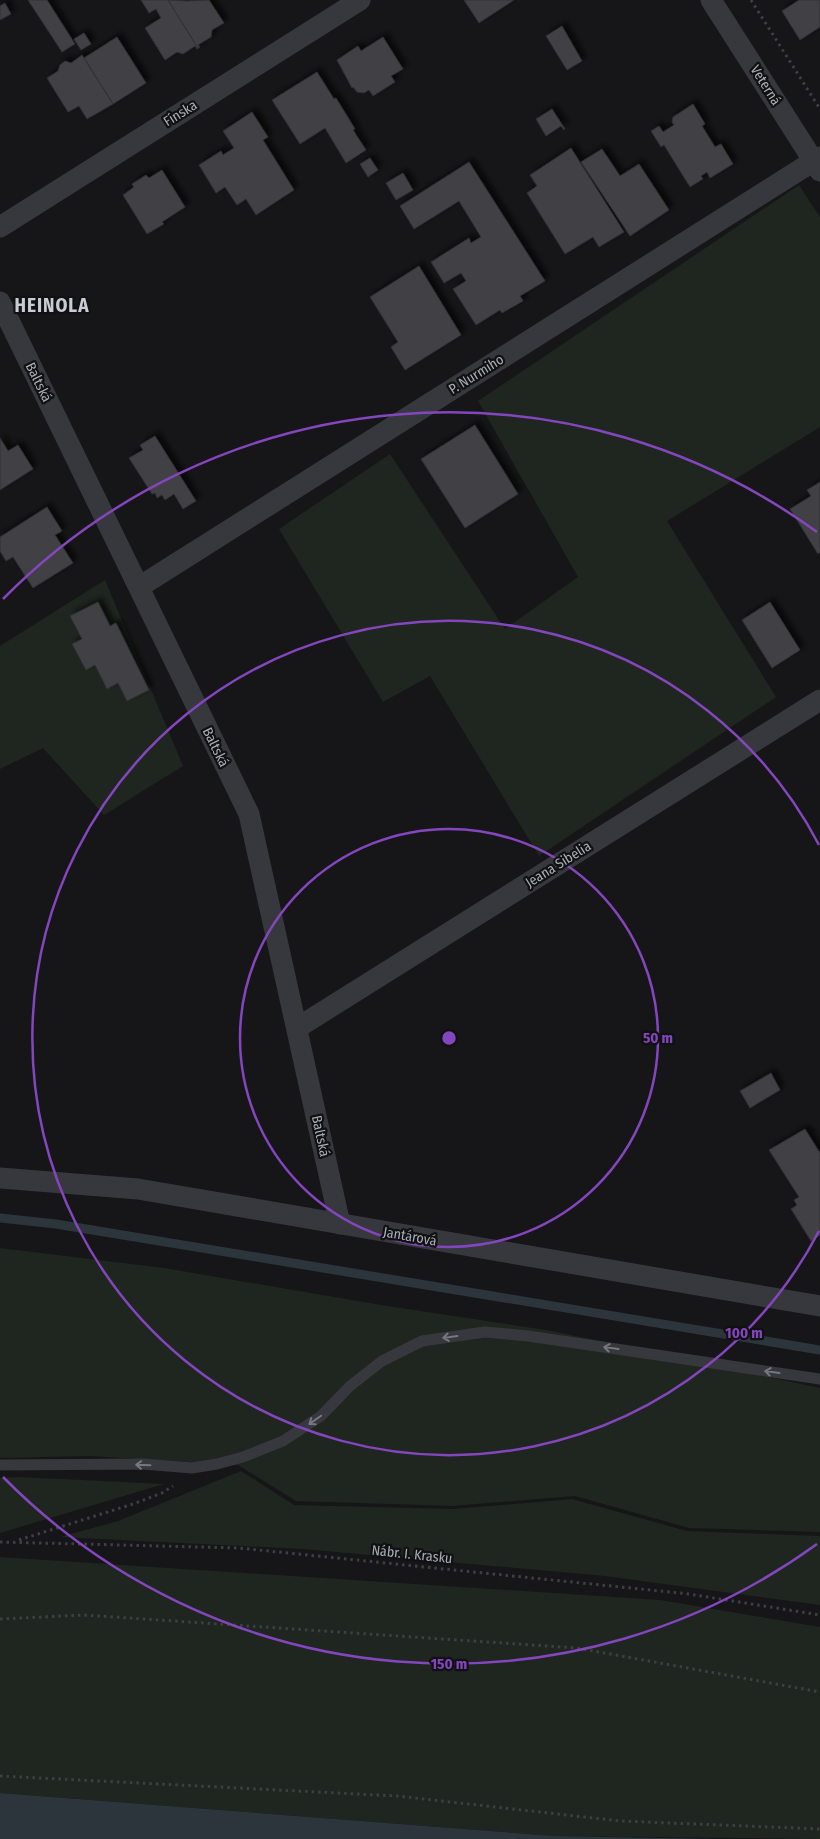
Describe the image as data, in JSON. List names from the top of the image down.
{
  "streets": {
    "street": [
      "Veterná",
      "Fínska",
      "P. Nurmiho",
      "Baltská",
      "Jeana Sibelia",
      "Jantárová"
    ],
    "path": ["Nábr. I. Krasku"]
  },
  "crossings": [
    ["Veterná", "P. Nurmiho"],
    ["P. Nurmiho", "Baltská"],
    ["Baltská", "Jeana Sibelia"],
    ["Baltská", "Jantárová"]
  ],
  "districts": ["HEINOLA"],
  "rings": ["50 m", "100 m", "150 m"]
}
